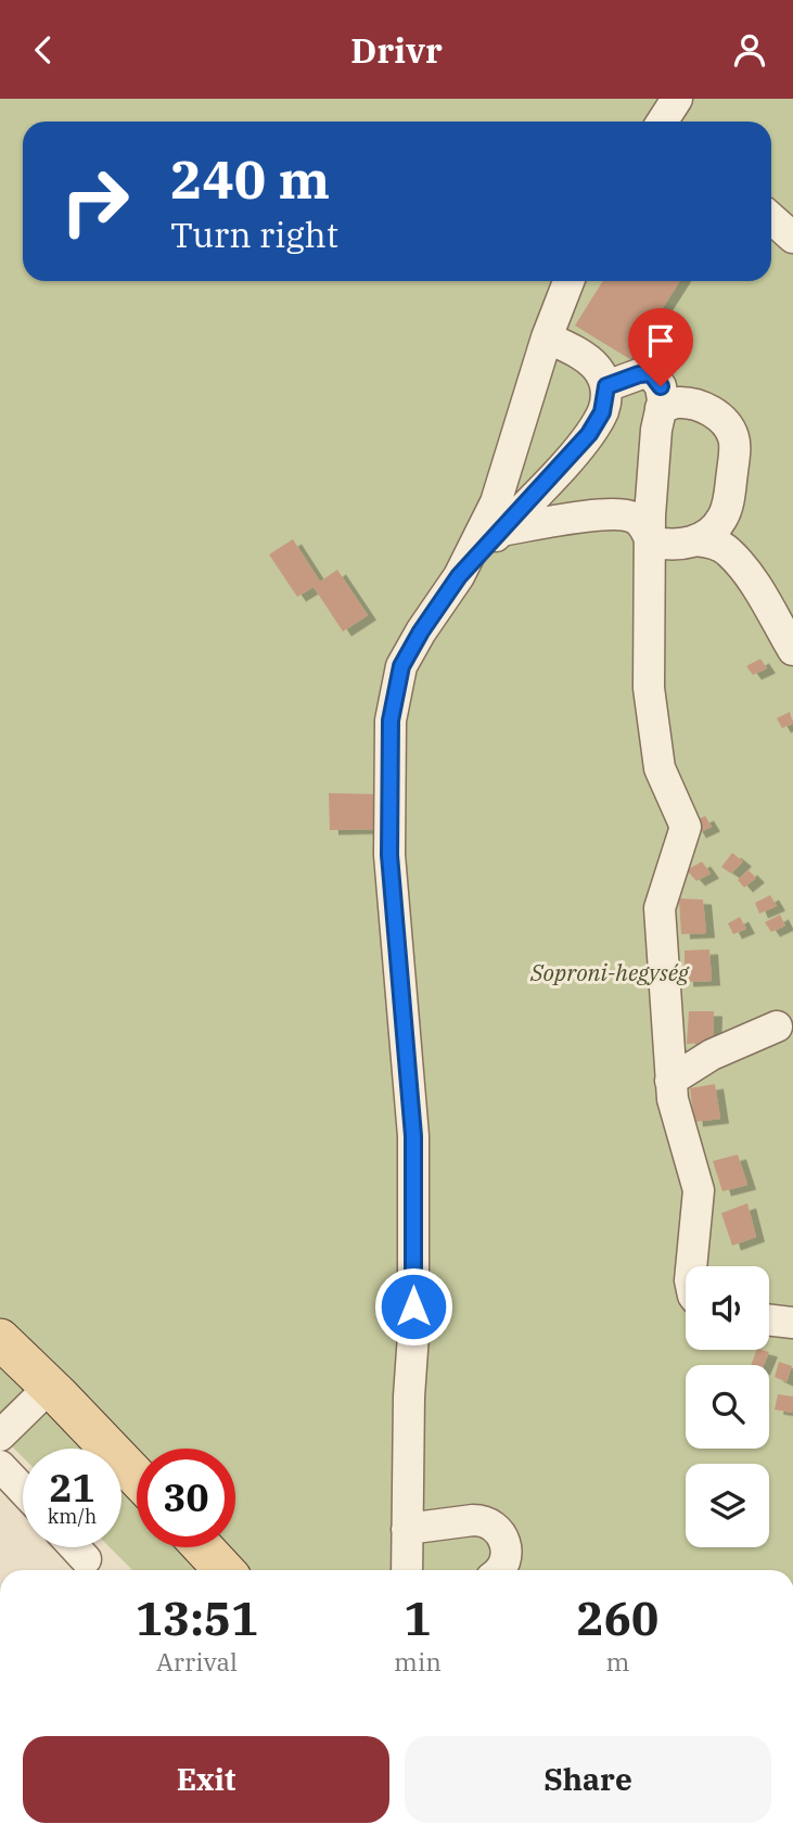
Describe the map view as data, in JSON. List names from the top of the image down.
{
  "parks": ["Soproni-hegység"],
  "page": {
    "header": "Drivr",
    "turn": ["240 m", "Turn right"],
    "speed": "21 km/h",
    "limit": "30",
    "eta": [
      "13:51",
      "Arrival",
      "1",
      "min",
      "260",
      "m"
    ],
    "buttons": ["Exit", "Share"]
  }
}
